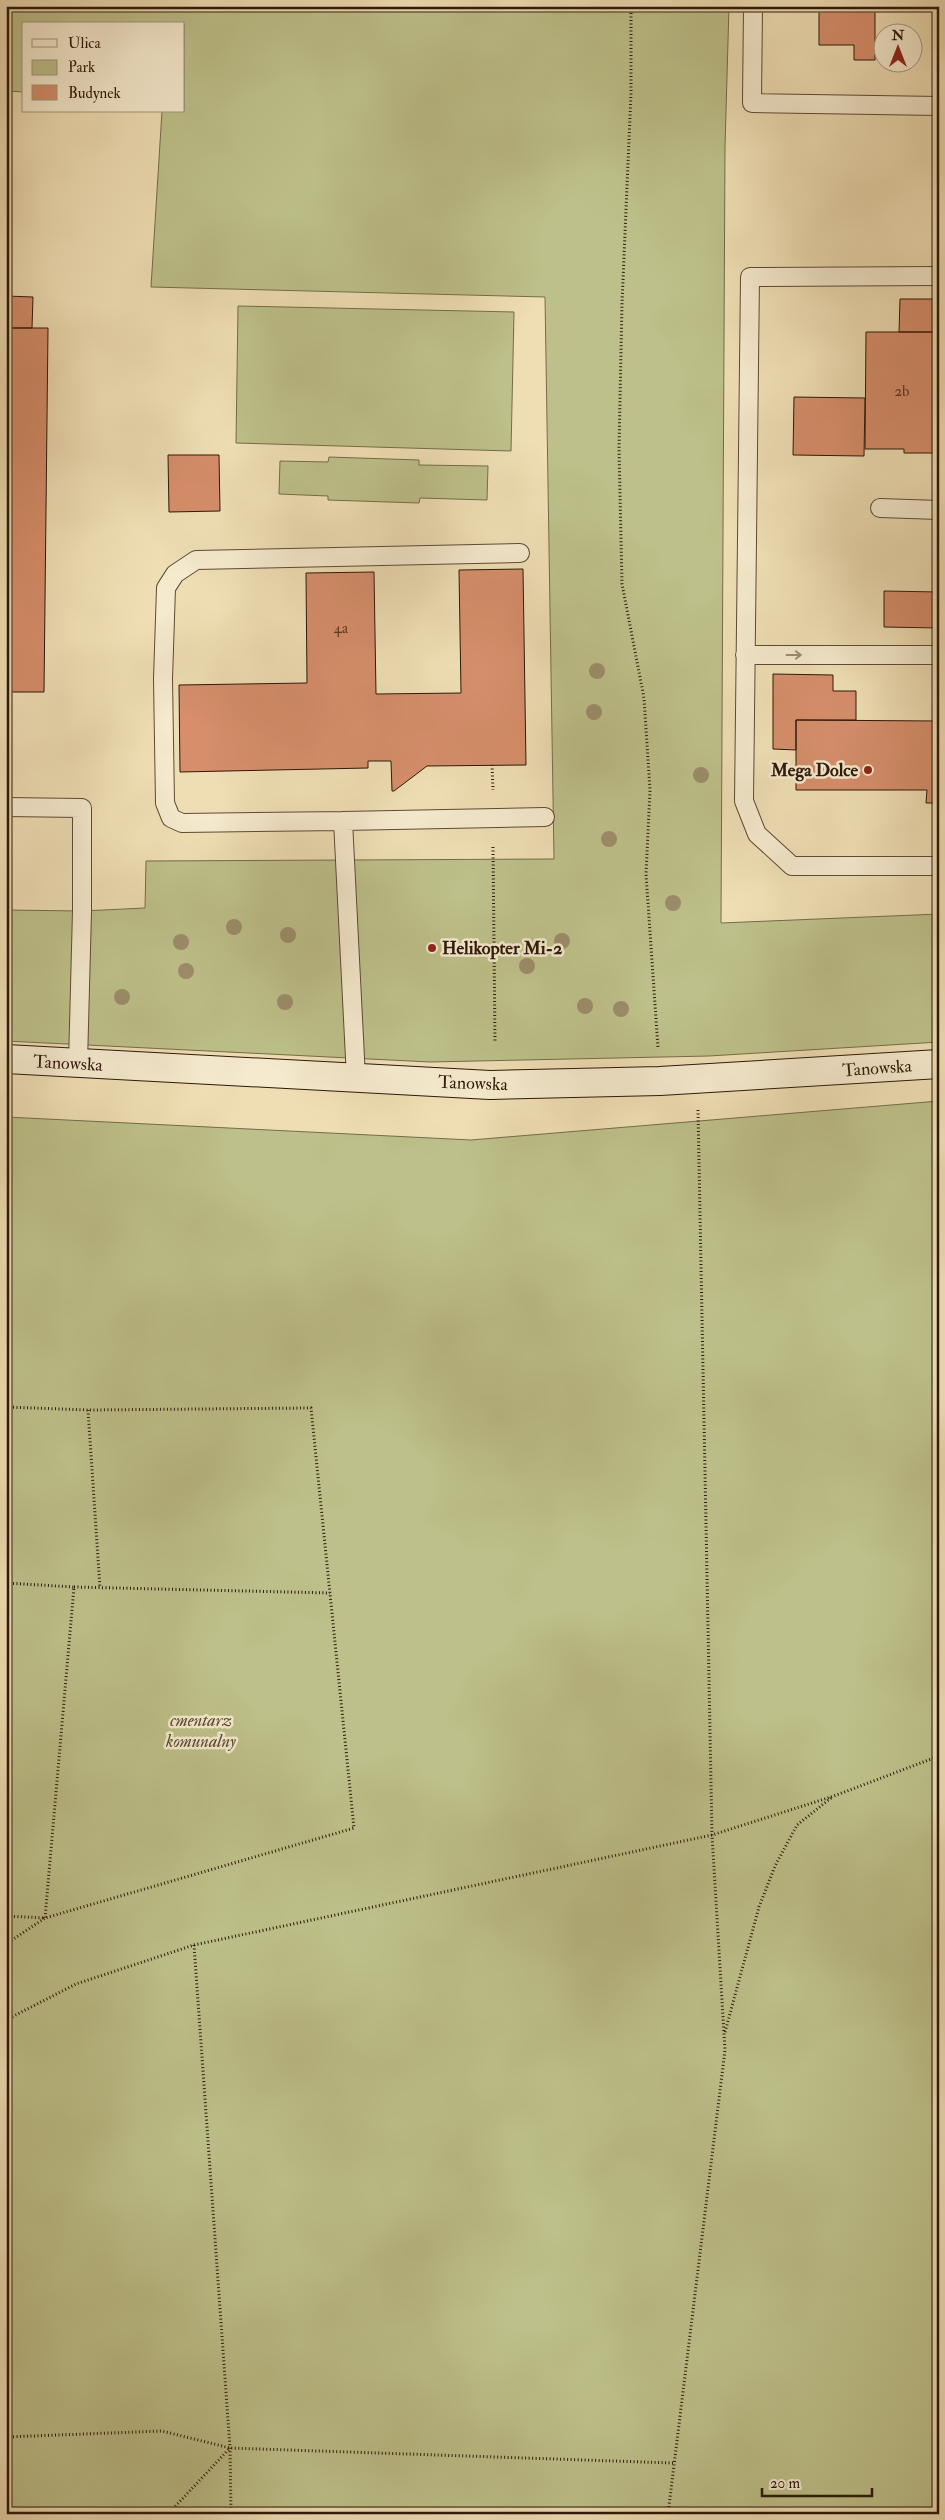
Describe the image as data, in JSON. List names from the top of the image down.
{
  "streets": {
    "main road": ["Tanowska"]
  },
  "parks": ["cmentarz komunalny"],
  "places": ["Mega Dolce", "Helikopter Mi-2"],
  "house_numbers": ["2b", "4a"],
  "legend": ["Ulica", "Park", "Budynek"],
  "scale_bar": "20 m",
  "north": "top"
}
